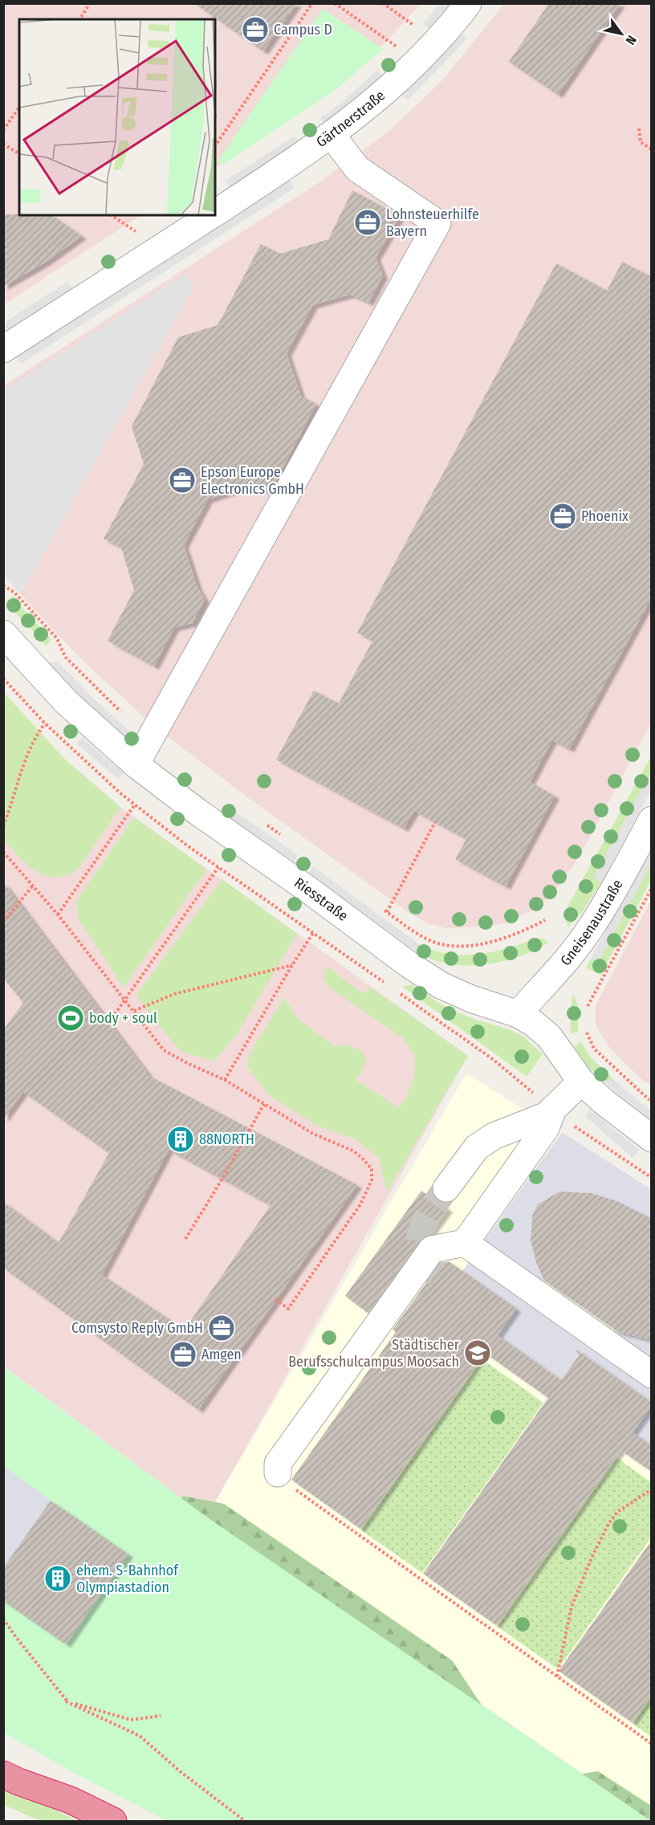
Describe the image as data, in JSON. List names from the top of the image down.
{
  "streets": {
    "street": ["Gärtnerstraße", "Riesstraße", "Gneisenaustraße"]
  },
  "crossings": [
    ["Riesstraße", "Gneisenaustraße"]
  ],
  "places": {
    "office": [
      "Campus D",
      "Lohnsteuerhilfe Bayern",
      "Epson Europe Electronics GmbH",
      "Phoenix",
      "Comsysto Reply GmbH",
      "Amgen"
    ],
    "sports": ["body + soul"],
    "building": ["88NORTH", "ehem. S-Bahnhof Olympiastadion"],
    "school or university": ["Städtischer Berufsschulcampus Moosach"]
  },
  "north": "bottom right"
}
